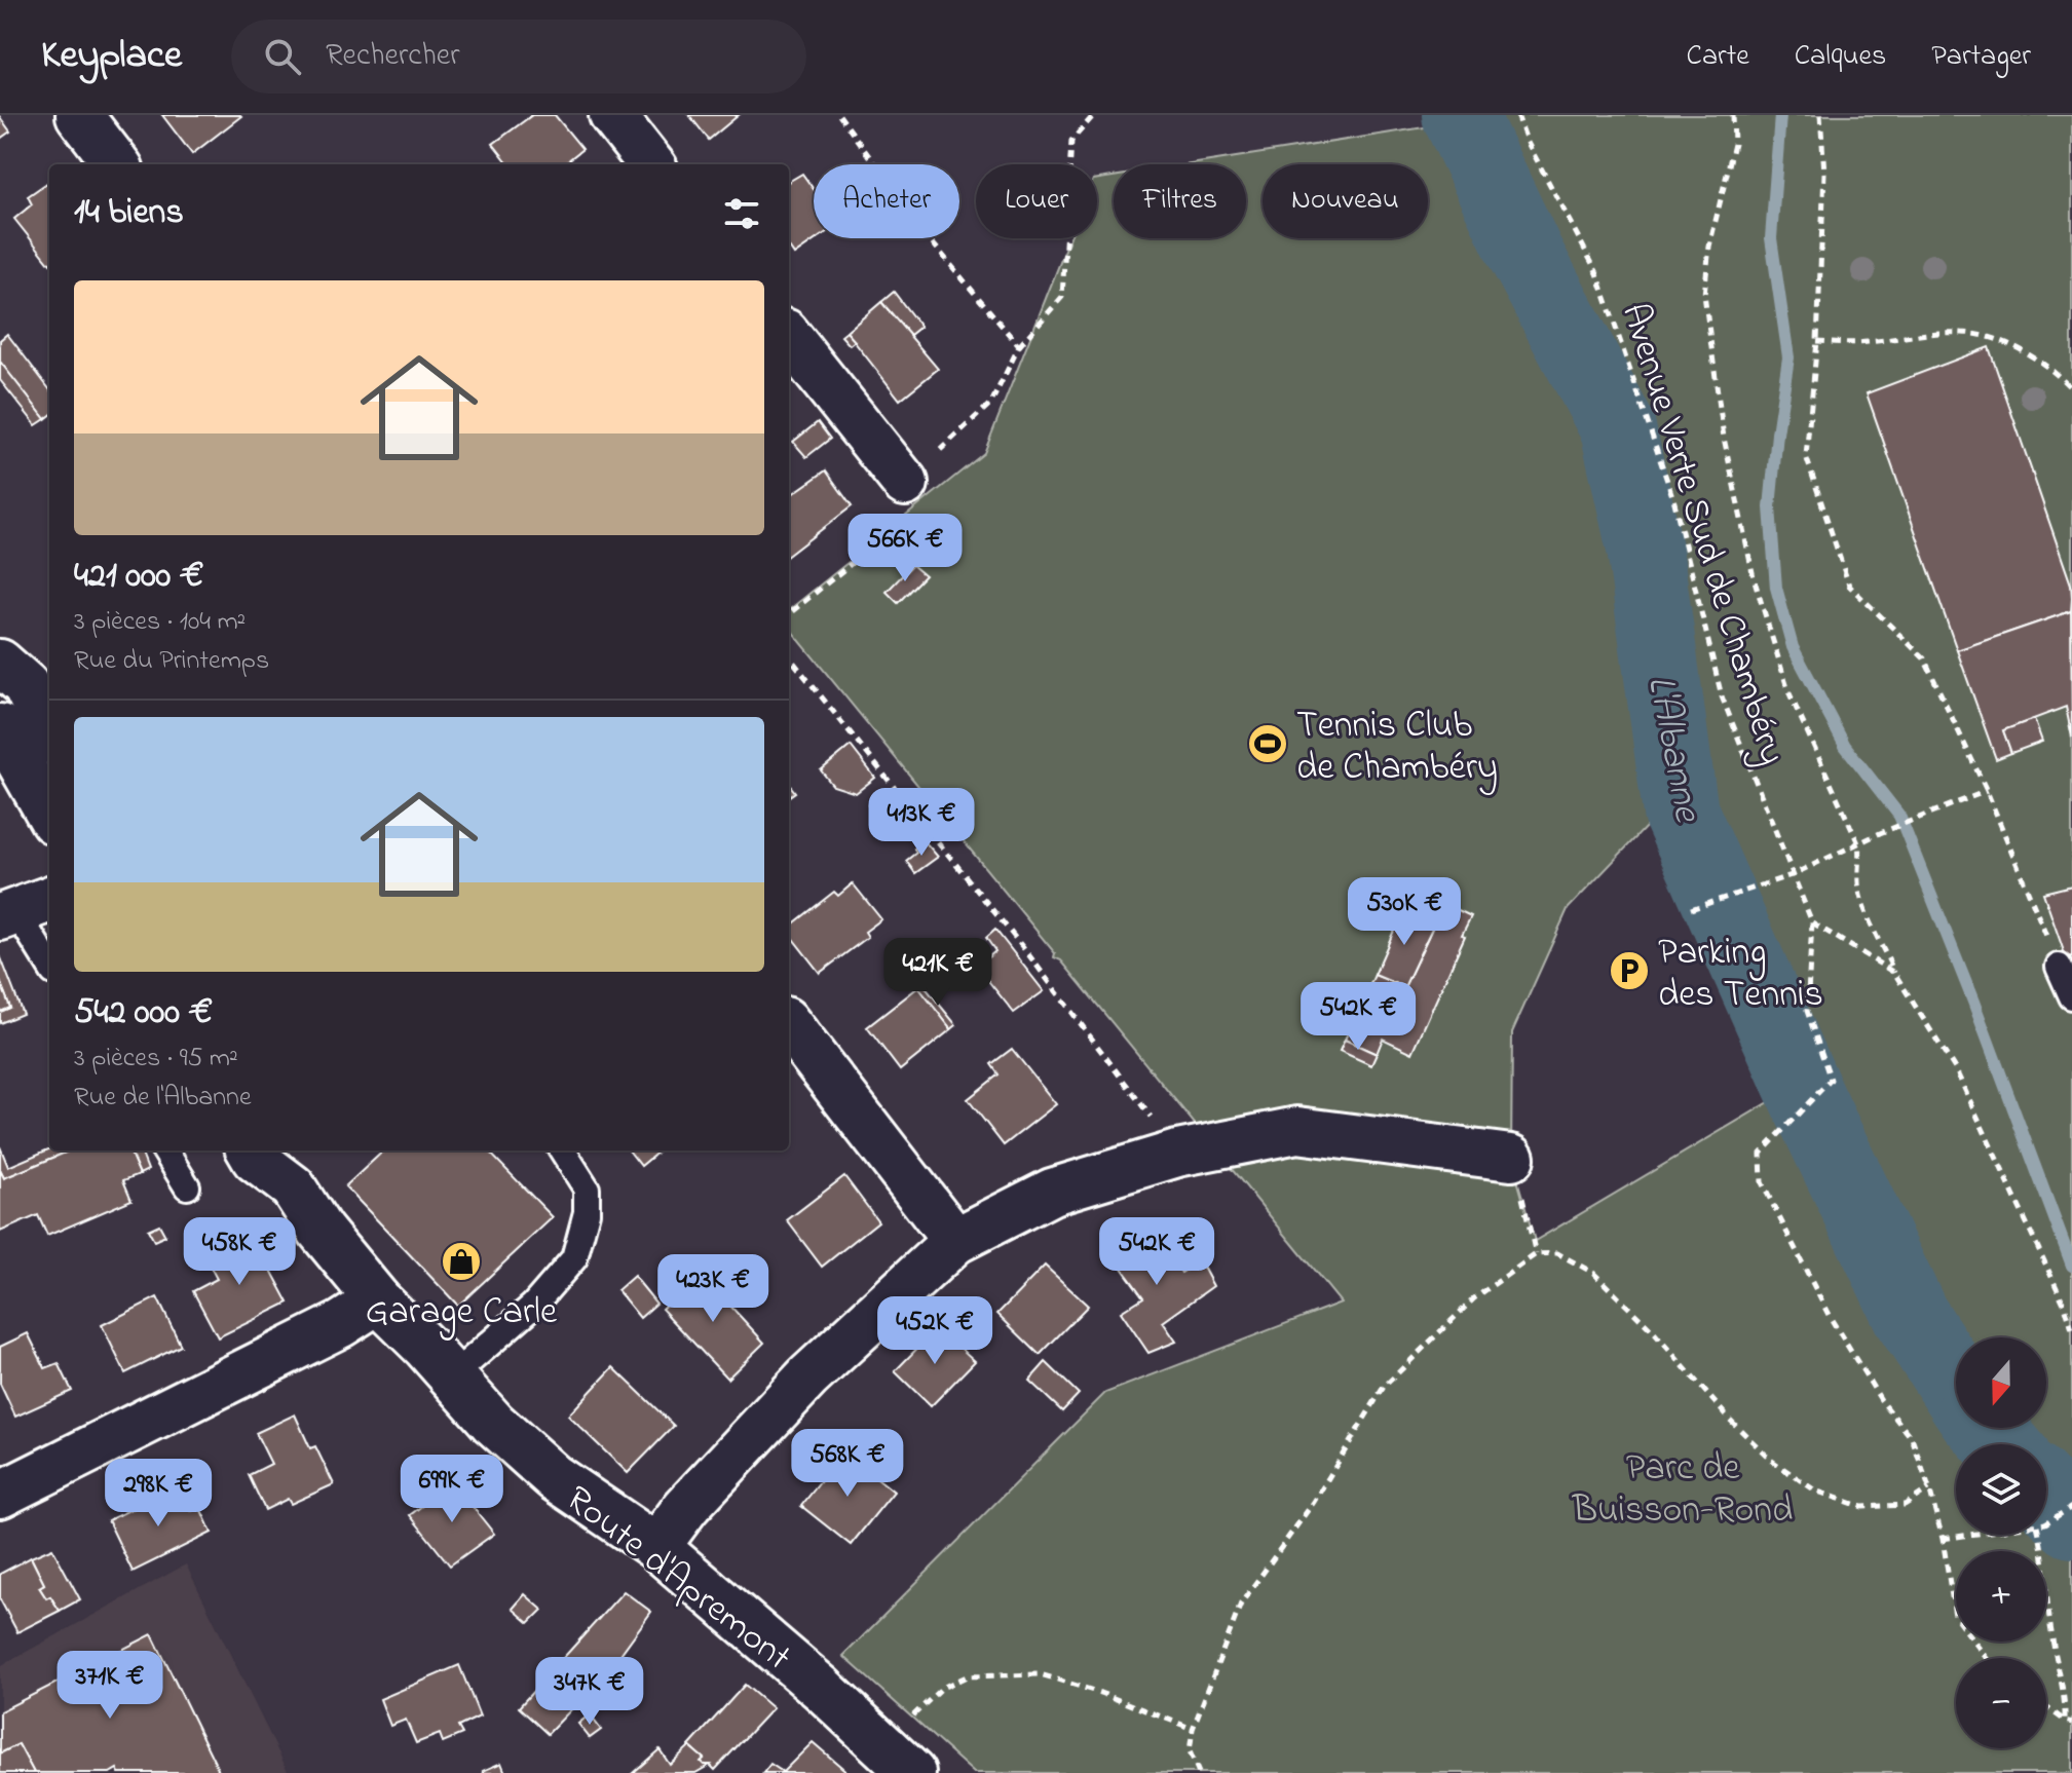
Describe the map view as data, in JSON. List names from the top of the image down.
{
  "streets": {
    "street": ["Route d'Apremont"],
    "path": ["Avenue Verte Sud de Chambéry"]
  },
  "water": ["L'Albanne"],
  "parks": ["Parc de Buisson-Rond"],
  "places": {
    "sports": ["Tennis Club de Chambéry"],
    "parking": ["Parking des Tennis"],
    "shop": ["Garage Carle"]
  },
  "north": "bottom",
  "page": {
    "header": "Keyplace",
    "search": "Rechercher",
    "nav": ["Carte", "Calques", "Partager"],
    "chip": [
      "Acheter",
      "Louer",
      "Filtres",
      "Nouveau"
    ],
    "heading": "14 biens",
    "list": [
      {
        "name": "421 000 €",
        "note": "3 pièces · 104 m² · Rue du Printemps"
      },
      {
        "name": "542 000 €",
        "note": "3 pièces · 95 m² · Rue de l'Albanne"
      }
    ],
    "price": [
      "566K €",
      "413K €",
      "530K €",
      "421K €",
      "542K €",
      "458K €",
      "542K €",
      "423K €",
      "452K €",
      "568K €",
      "699K €",
      "298K €",
      "371K €",
      "347K €"
    ],
    "map_buttons": ["+", "−"]
  }
}
